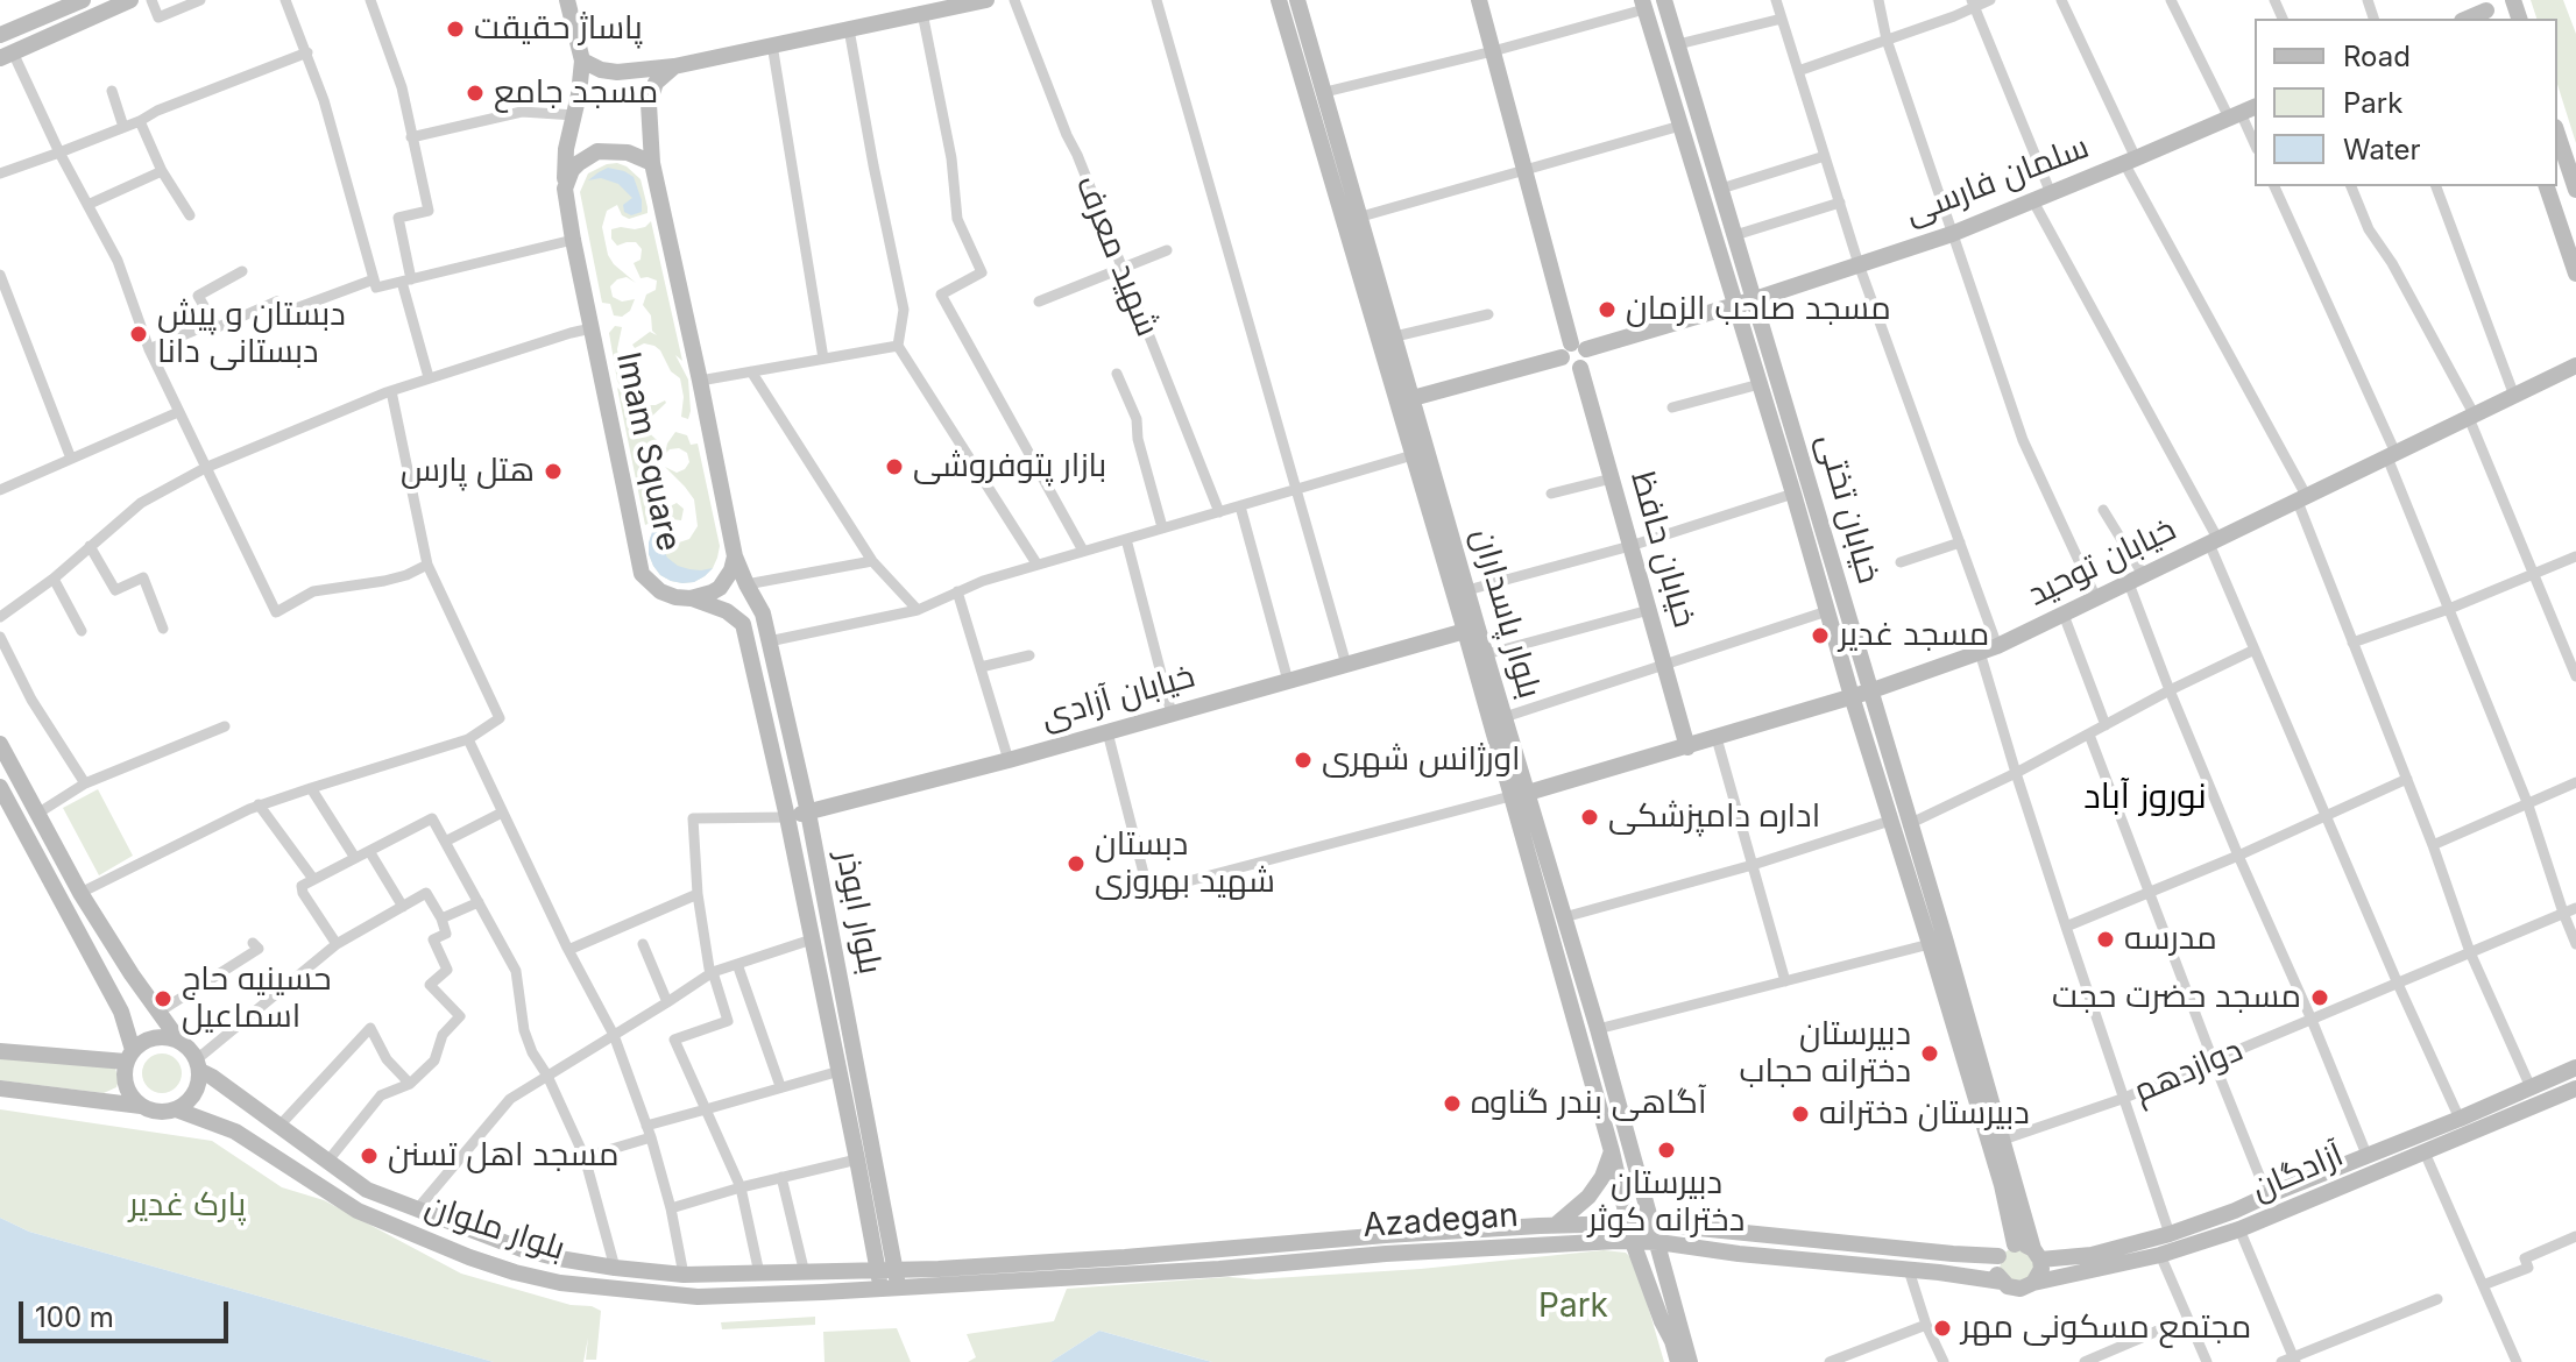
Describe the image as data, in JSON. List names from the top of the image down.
{
  "streets": {
    "main road": [
      "سلمان فارسی",
      "Imam Square",
      "خیابان تختی",
      "خیابان حافظ",
      "خیابان توحید",
      "بلوار پاسداران",
      "خیابان آزادی",
      "بلوار ابوذر",
      "آزادگان",
      "Azadegan",
      "بلوار ملوان"
    ],
    "street": ["شهید معرف", "دوازدهم"]
  },
  "crossings": [
    ["سلمان فارسی", "خیابان تختی"],
    ["سلمان فارسی", "خیابان حافظ"],
    ["سلمان فارسی", "بلوار پاسداران"],
    ["Imam Square", "بلوار ابوذر"],
    ["خیابان تختی", "خیابان توحید"],
    ["خیابان تختی", "دوازدهم"],
    ["خیابان تختی", "آزادگان"],
    ["خیابان تختی", "Azadegan"],
    ["خیابان حافظ", "خیابان توحید"],
    ["خیابان توحید", "بلوار پاسداران"],
    ["بلوار پاسداران", "خیابان آزادی"],
    ["بلوار پاسداران", "Azadegan"],
    ["خیابان آزادی", "بلوار ابوذر"],
    ["بلوار ابوذر", "Azadegan"],
    ["بلوار ابوذر", "بلوار ملوان"],
    ["آزادگان", "Azadegan"],
    ["Azadegan", "بلوار ملوان"]
  ],
  "districts": ["نوروز آباد"],
  "parks": ["پارک غدیر", "Park"],
  "places": [
    "پاساژ حقیقت",
    "مسجد جامع",
    "مسجد صاحب الزمان",
    "دبستان و پیش دبستانی دانا",
    "بازار پتوفروشی",
    "هتل پارس",
    "مسجد غدیر",
    "اورژانس شهری",
    "اداره دامپزشکی",
    "دبستان شهید بهروزی",
    "مدرسه",
    "مسجد حضرت حجت",
    "حسینیه حاج اسماعیل",
    "دبیرستان دخترانه حجاب",
    "آگاهی بندر گناوه",
    "دبیرستان دخترانه",
    "دبیرستان دخترانه کوثر",
    "مسجد اهل تسنن",
    "مجتمع مسکونی مهر"
  ],
  "legend": ["Road", "Park", "Water"],
  "scale_bar": "100 m"
}
